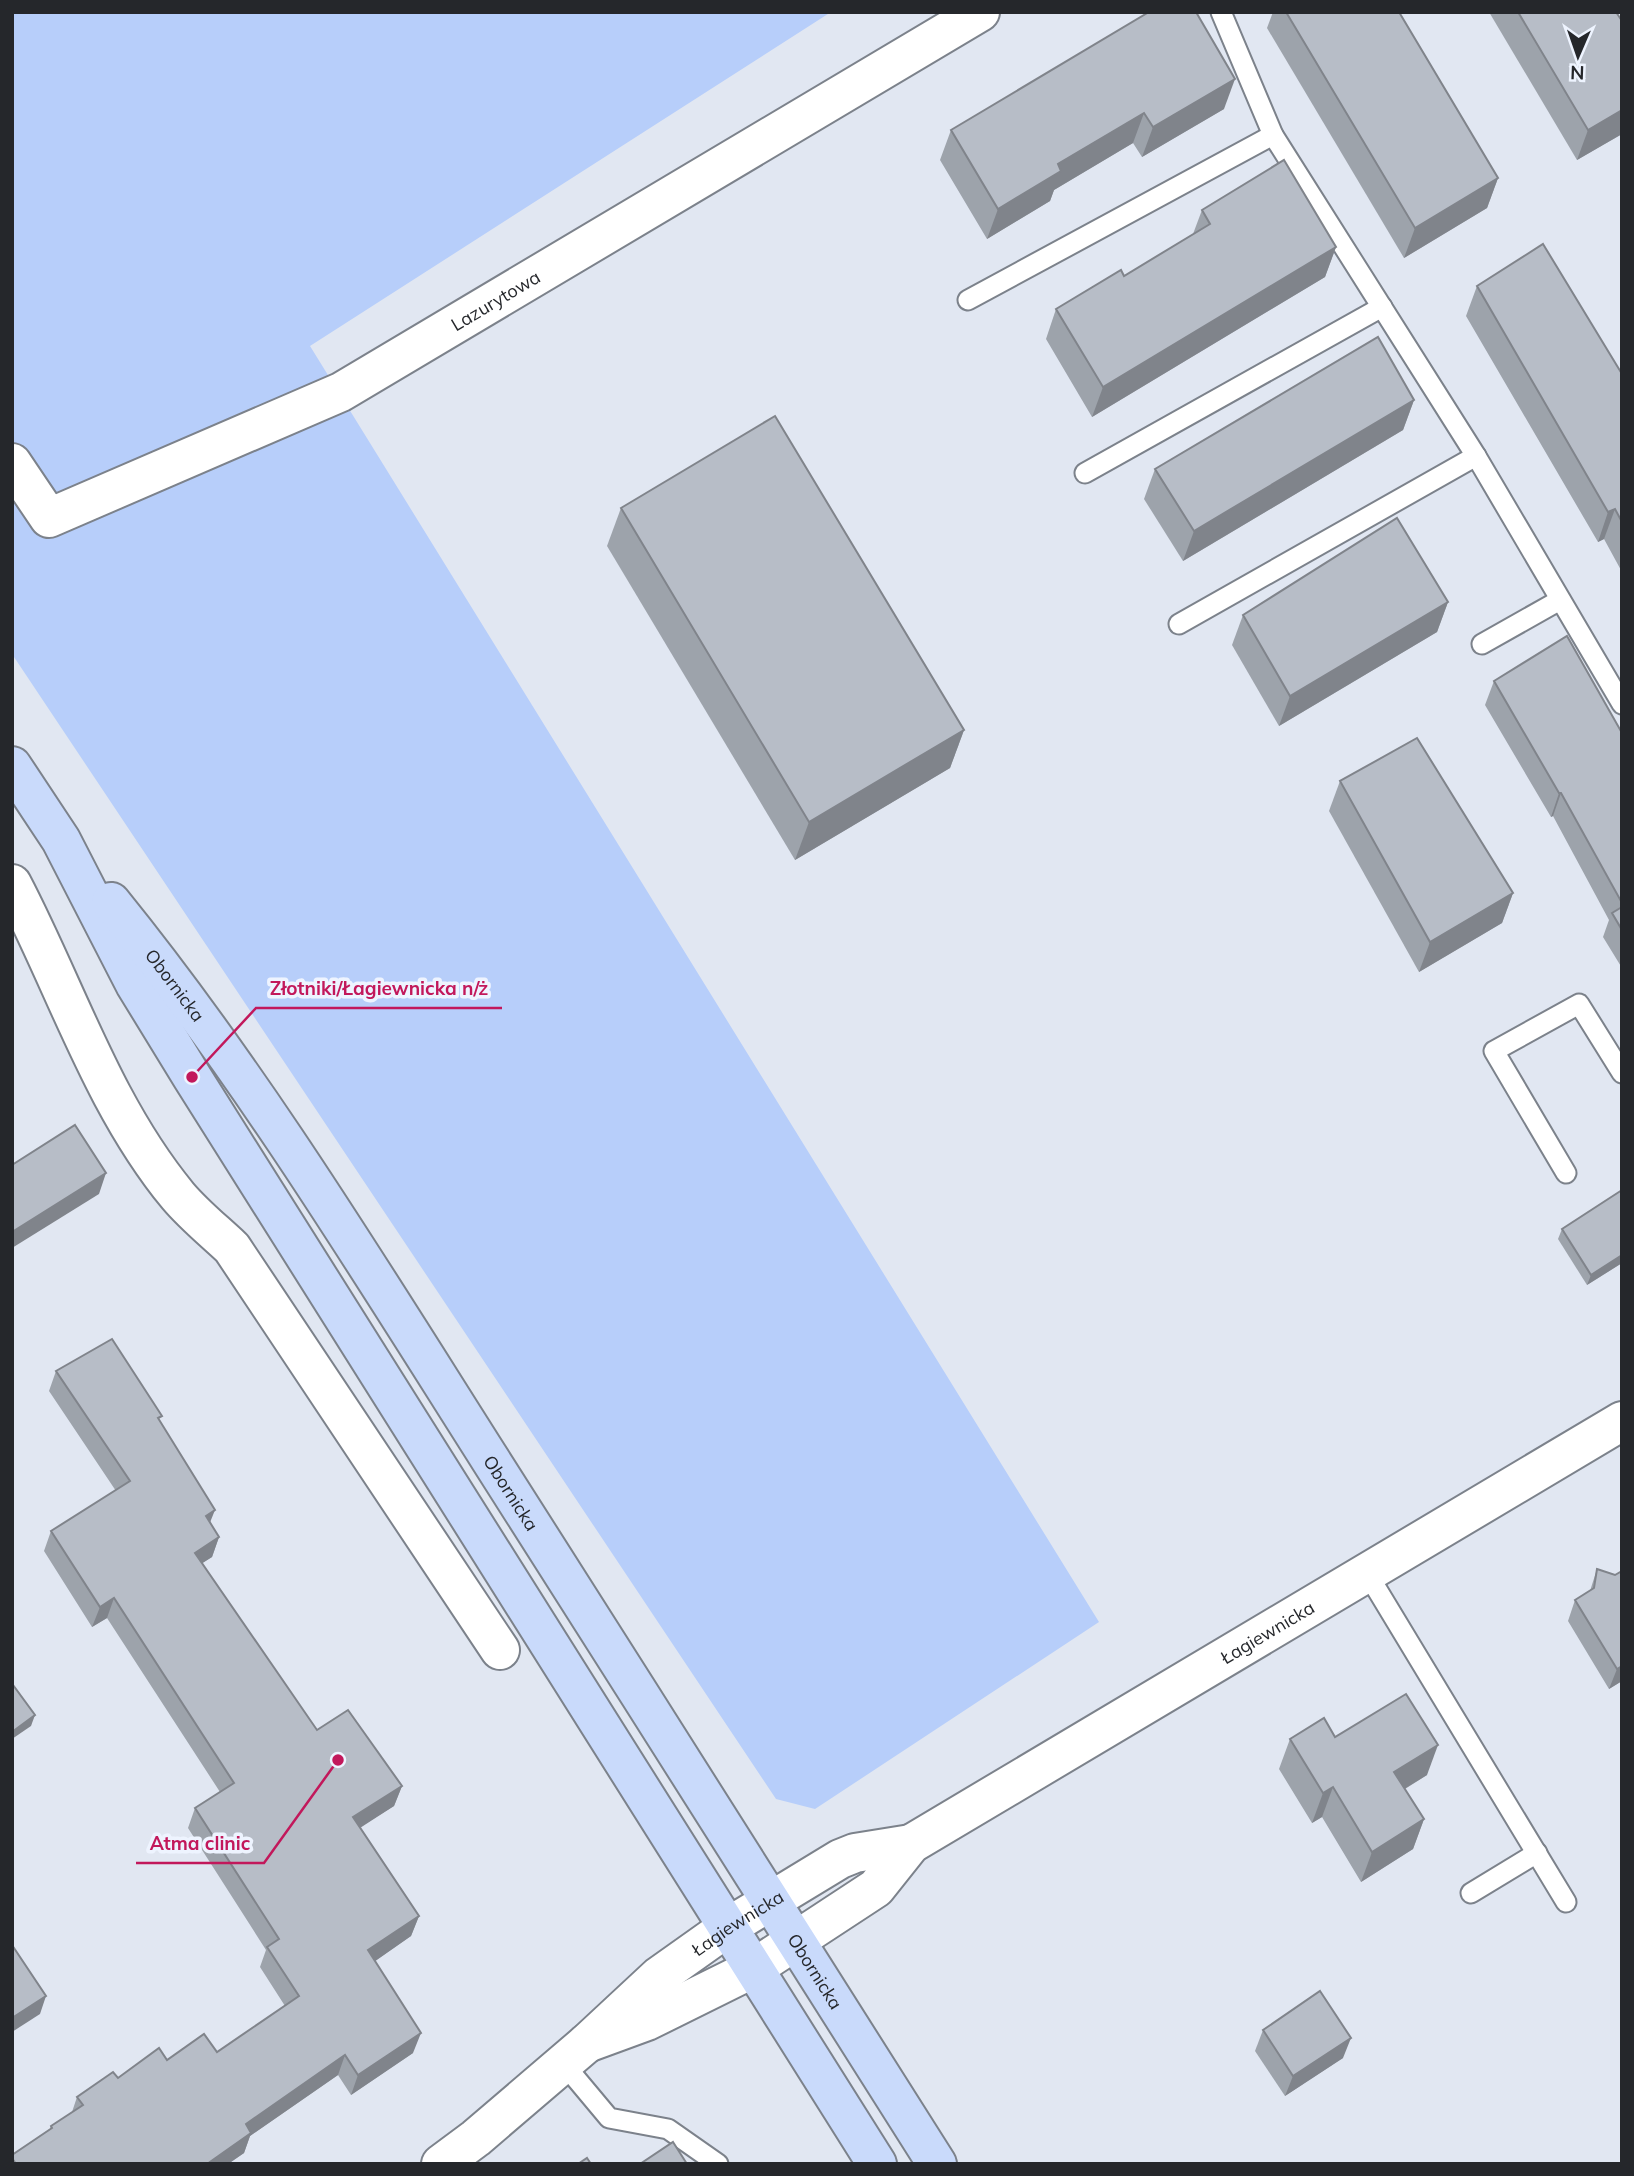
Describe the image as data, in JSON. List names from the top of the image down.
{
  "streets": {
    "main road": ["Obornicka"],
    "street": ["Lazurytowa", "Łagiewnicka"]
  },
  "crossings": [
    ["Obornicka", "Łagiewnicka"]
  ],
  "places": ["Złotniki/Łagiewnicka n/ż", "Atma clinic"],
  "north": "bottom"
}
